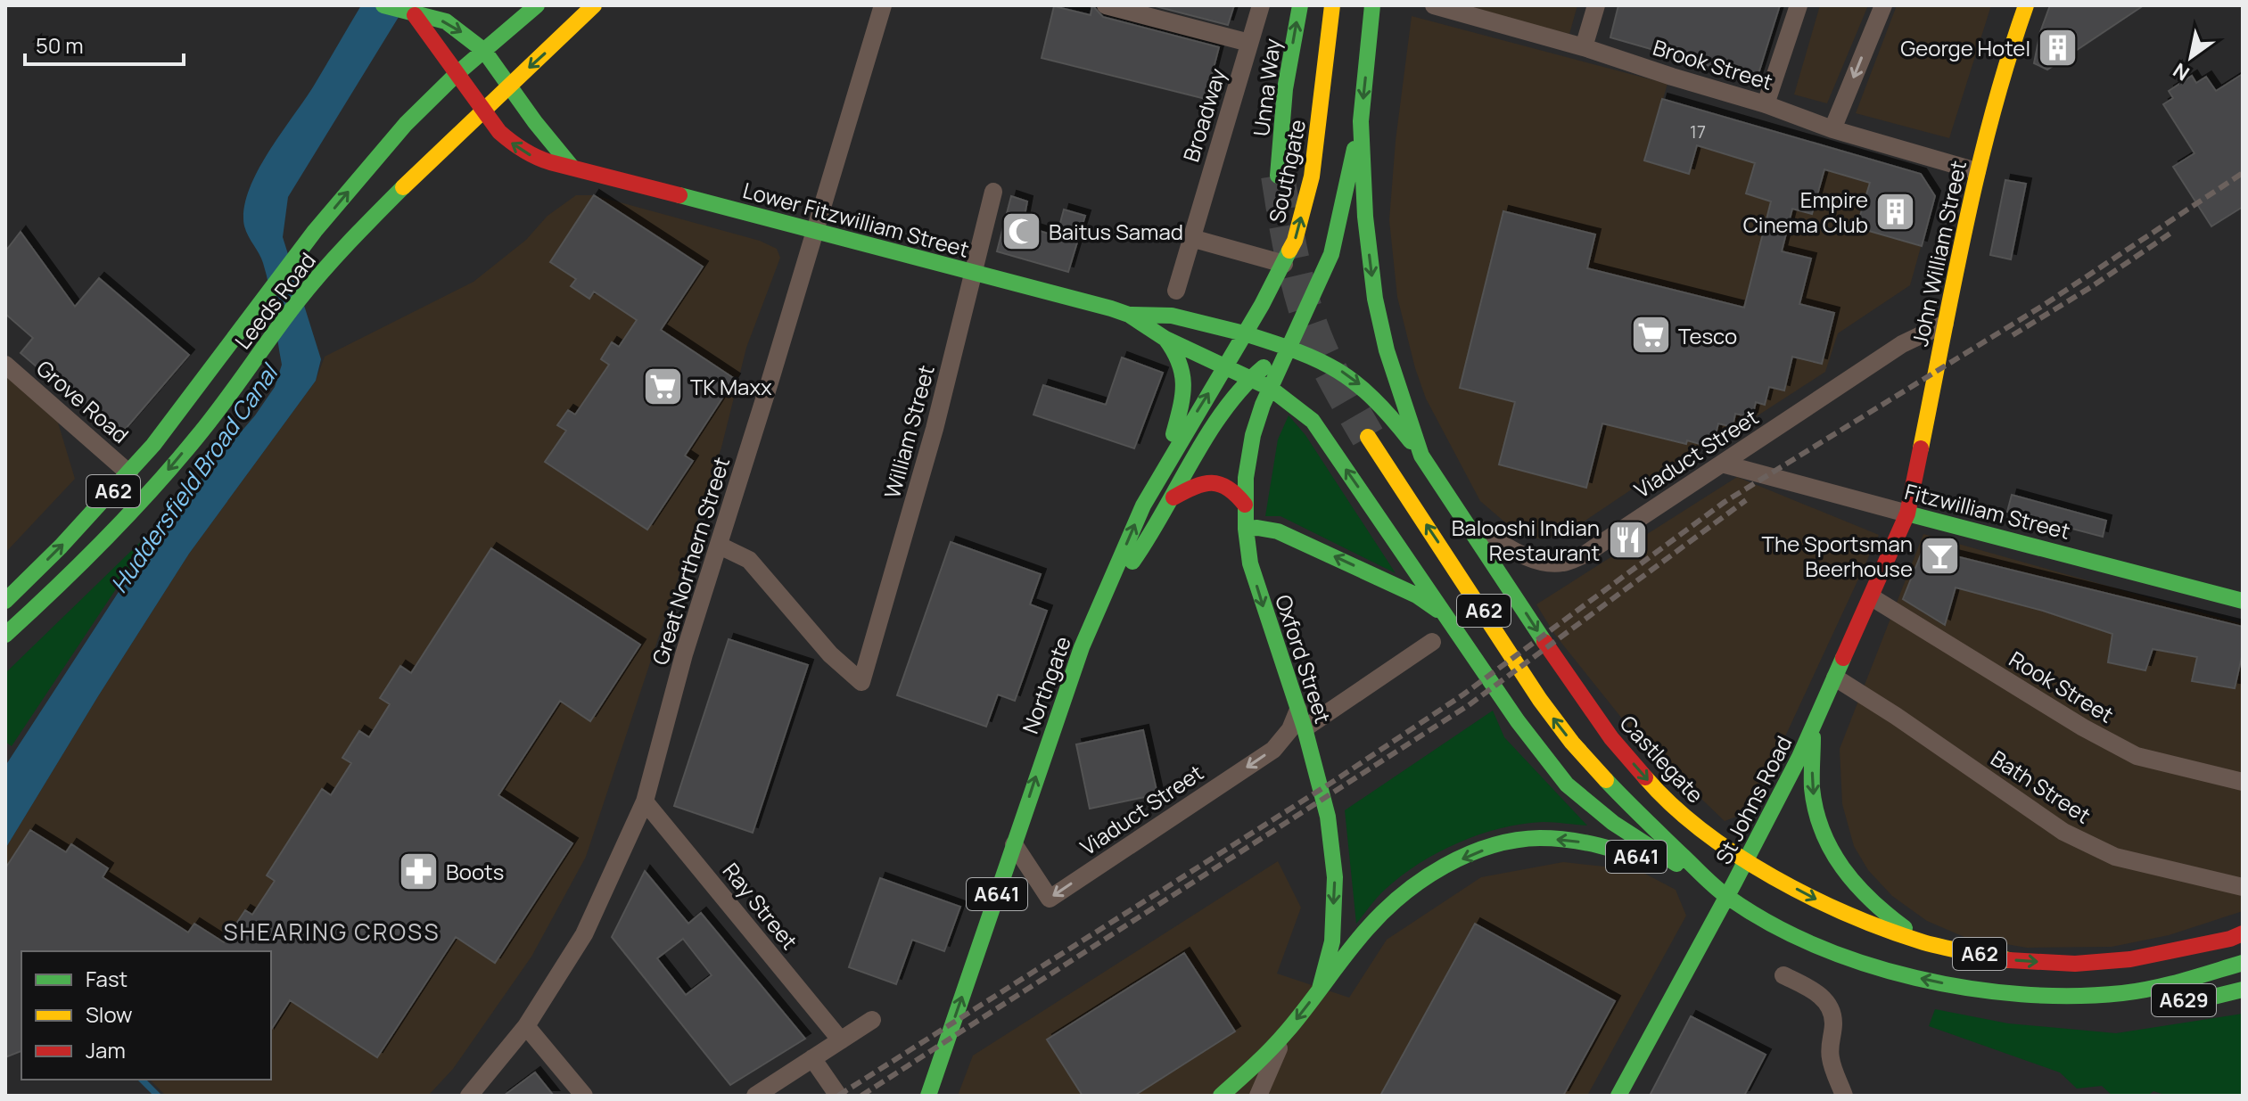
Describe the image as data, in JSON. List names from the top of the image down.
{
  "streets": {
    "main road": [
      "Unna Way",
      "Southgate",
      "Lower Fitzwilliam Street",
      "John William Street",
      "Leeds Road",
      "A62",
      "Fitzwilliam Street",
      "Oxford Street",
      "Northgate",
      "Castlegate",
      "St Johns Road",
      "A641",
      "A629"
    ],
    "street": [
      "Brook Street",
      "Broadway",
      "Grove Road",
      "William Street",
      "Viaduct Street",
      "Great Northern Street",
      "Rook Street",
      "Bath Street",
      "Ray Street"
    ]
  },
  "crossings": [
    ["Brook Street", "John William Street"],
    ["Southgate", "Lower Fitzwilliam Street"],
    ["Southgate", "Northgate"],
    ["Southgate", "Castlegate"],
    ["Lower Fitzwilliam Street", "Leeds Road"],
    ["Lower Fitzwilliam Street", "William Street"],
    ["Lower Fitzwilliam Street", "A62"],
    ["Lower Fitzwilliam Street", "Great Northern Street"],
    ["Lower Fitzwilliam Street", "Northgate"],
    ["Lower Fitzwilliam Street", "Castlegate"],
    ["John William Street", "Viaduct Street"],
    ["John William Street", "Fitzwilliam Street"],
    ["John William Street", "St Johns Road"],
    ["Leeds Road", "Grove Road"],
    ["William Street", "Great Northern Street"],
    ["Viaduct Street", "Fitzwilliam Street"],
    ["Viaduct Street", "Oxford Street"],
    ["Viaduct Street", "Northgate"],
    ["Viaduct Street", "Castlegate"],
    ["A62", "Oxford Street"],
    ["A62", "Northgate"],
    ["A62", "Castlegate"],
    ["A62", "St Johns Road"],
    ["A62", "A641"],
    ["A62", "A629"],
    ["Fitzwilliam Street", "St Johns Road"],
    ["Great Northern Street", "Ray Street"],
    ["Oxford Street", "Castlegate"],
    ["Oxford Street", "A641"],
    ["Northgate", "Castlegate"],
    ["Northgate", "A641"],
    ["Rook Street", "St Johns Road"],
    ["Castlegate", "St Johns Road"],
    ["Castlegate", "A641"],
    ["Bath Street", "St Johns Road"],
    ["St Johns Road", "A641"]
  ],
  "one_way": ["Oxford Street"],
  "districts": ["SHEARING CROSS"],
  "water": ["Huddersfield Broad Canal"],
  "places": {
    "building": ["George Hotel", "Empire Cinema Club"],
    "mosque": ["Baitus Samad"],
    "supermarket": ["Tesco", "TK Maxx"],
    "restaurant": ["Balooshi Indian Restaurant"],
    "bar": ["The Sportsman Beerhouse"],
    "pharmacy": ["Boots"]
  },
  "house_numbers": ["17"],
  "legend": ["Fast", "Slow", "Jam"],
  "scale_bar": "50 m",
  "north": "bottom left"
}
